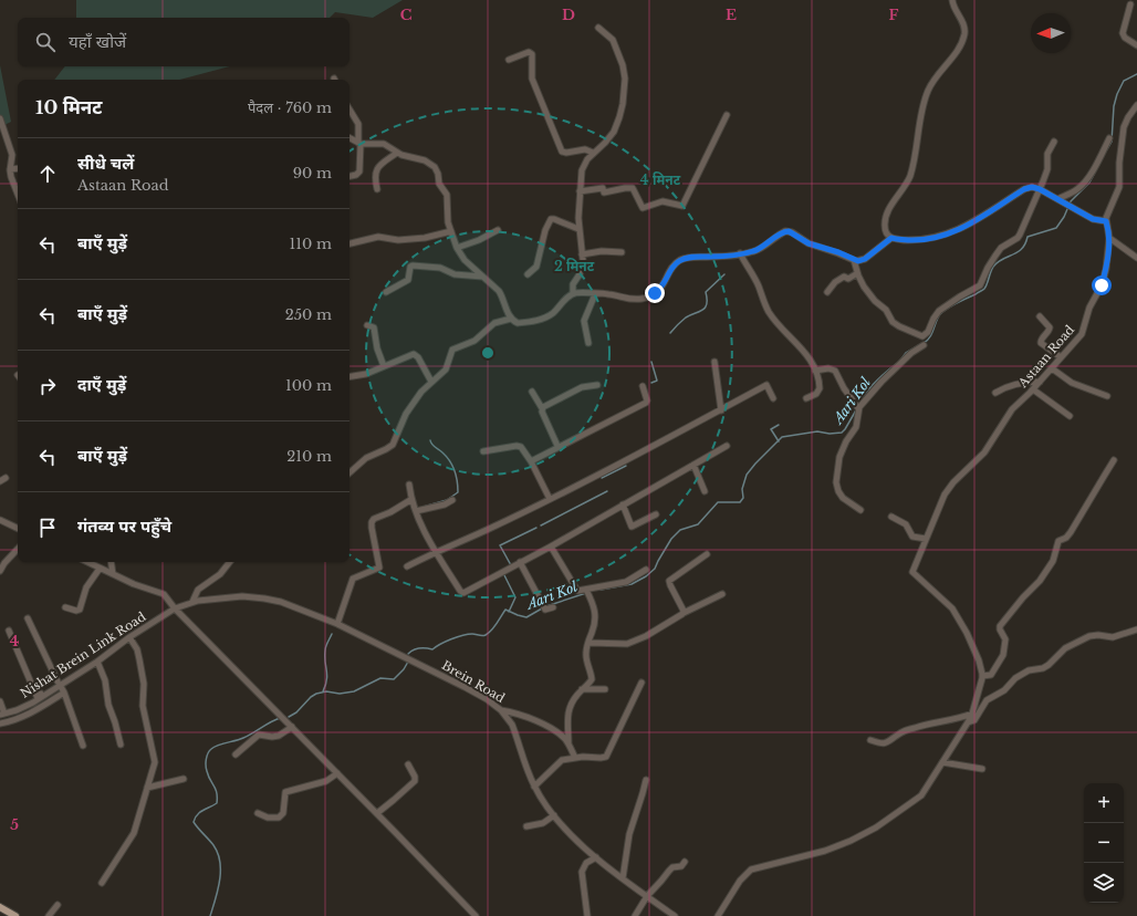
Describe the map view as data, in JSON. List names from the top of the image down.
{
  "streets": {
    "street": ["Astaan Road", "Nishat Brein Link Road", "Brein Road"]
  },
  "crossings": [
    ["Nishat Brein Link Road", "Brein Road"]
  ],
  "water": ["Aari Kol"],
  "north": "left",
  "page": {
    "search": "यहाँ खोजें",
    "heading": ["10 मिनट", "पैदल · 760 m"],
    "list": [
      ["सीधे चलें", "Astaan Road", "90 m"],
      ["बाएँ मुड़ें", "110 m"],
      ["बाएँ मुड़ें", "250 m"],
      ["दाएँ मुड़ें", "100 m"],
      ["बाएँ मुड़ें", "210 m"],
      "गंतव्य पर पहुँचे"
    ],
    "map_buttons": ["+", "−"]
  },
  "grid": {
    "columns": [
      "C",
      "D",
      "E",
      "F"
    ],
    "rows": ["4", "5"]
  },
  "rings": ["4 मिनट", "2 मिनट"]
}
